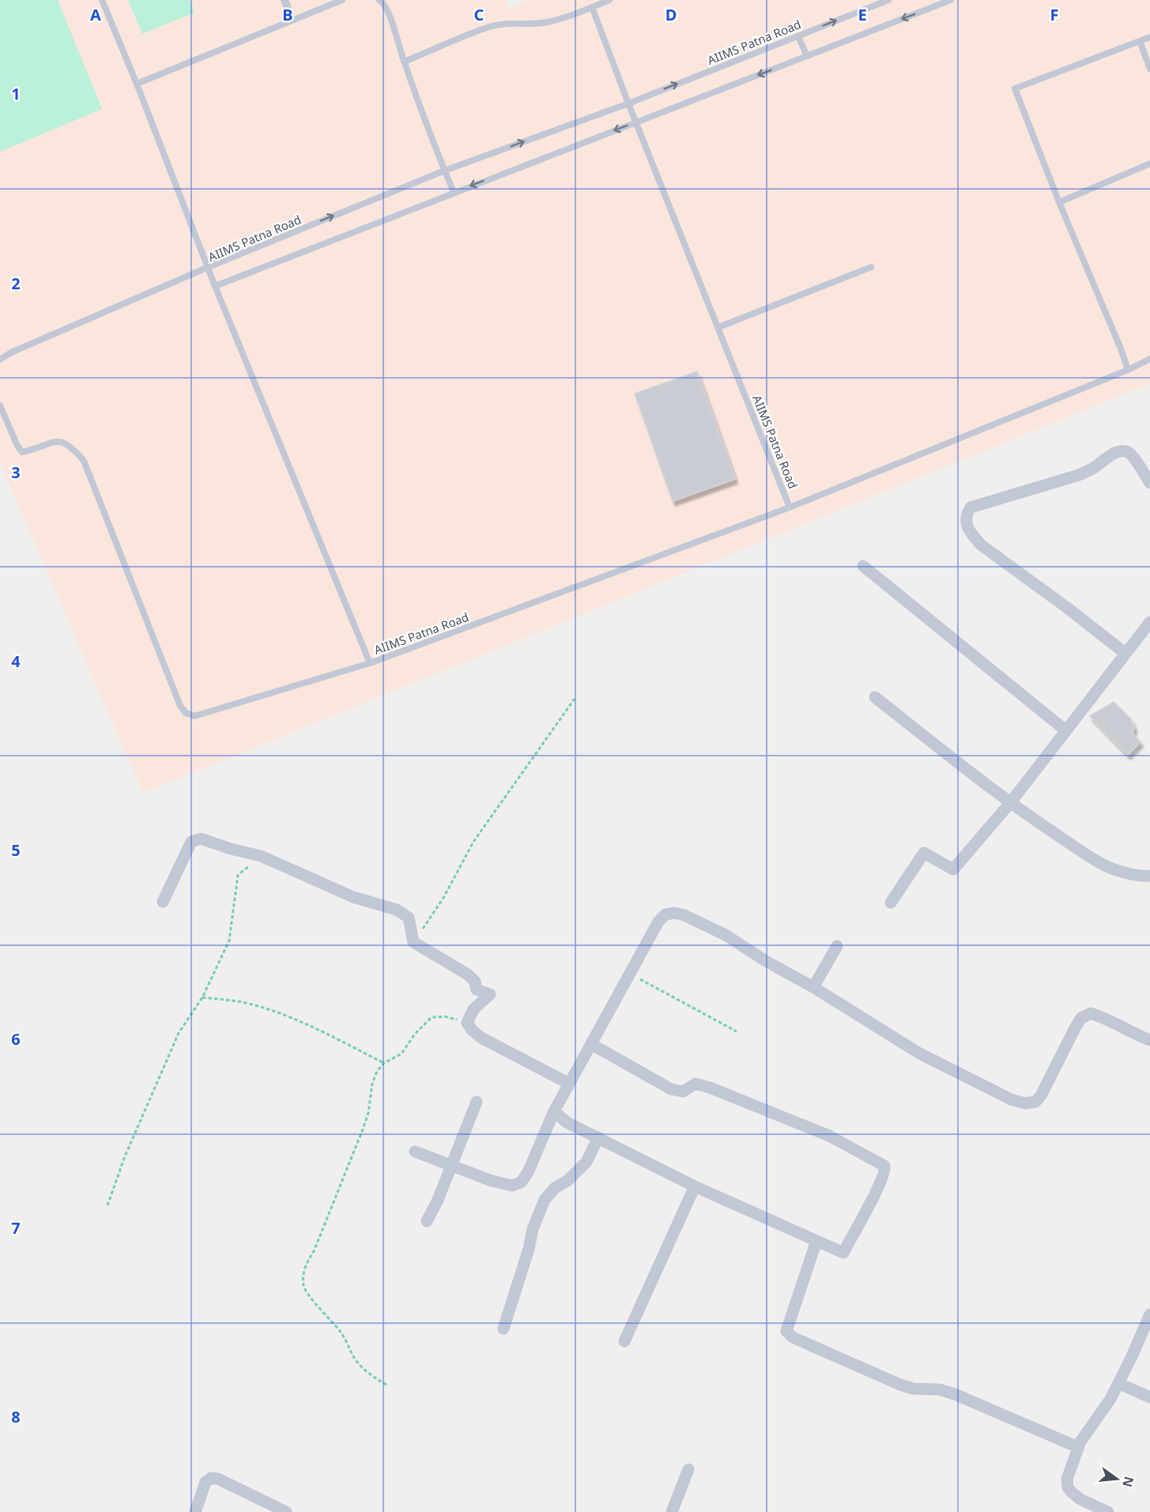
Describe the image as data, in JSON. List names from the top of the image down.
{
  "streets": {
    "lane": ["AIIMS Patna Road"]
  },
  "north": "right",
  "grid": {
    "columns": [
      "A",
      "B",
      "C",
      "D",
      "E",
      "F"
    ],
    "rows": [
      "1",
      "2",
      "3",
      "4",
      "5",
      "6",
      "7",
      "8"
    ]
  }
}
